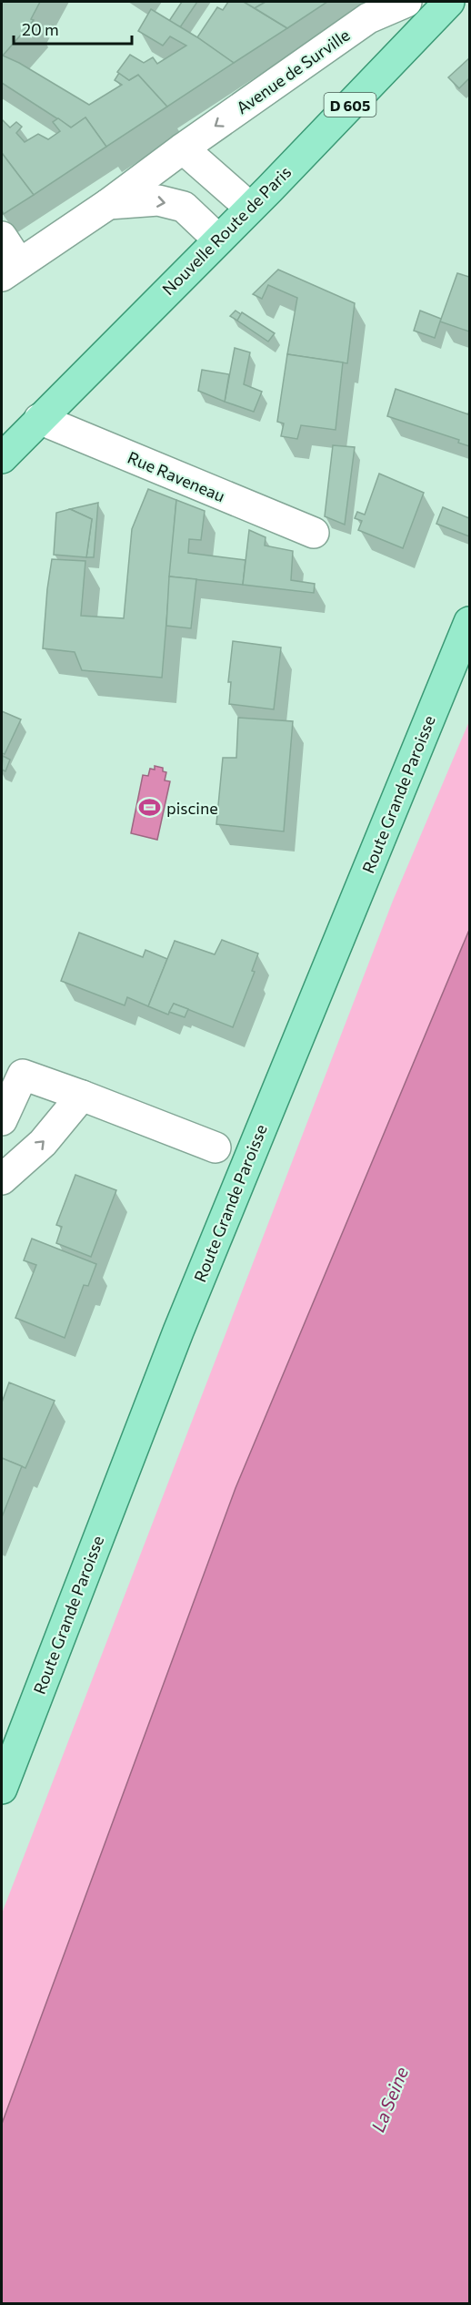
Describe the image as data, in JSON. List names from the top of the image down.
{
  "streets": {
    "main road": ["D 605", "Nouvelle Route de Paris", "Route Grande Paroisse"],
    "street": ["Avenue de Surville", "Rue Raveneau"]
  },
  "crossings": [
    ["Avenue de Surville", "Nouvelle Route de Paris"],
    ["Nouvelle Route de Paris", "Rue Raveneau"]
  ],
  "water": ["La Seine"],
  "places": {
    "sports": ["piscine"]
  },
  "scale_bar": "20 m"
}
